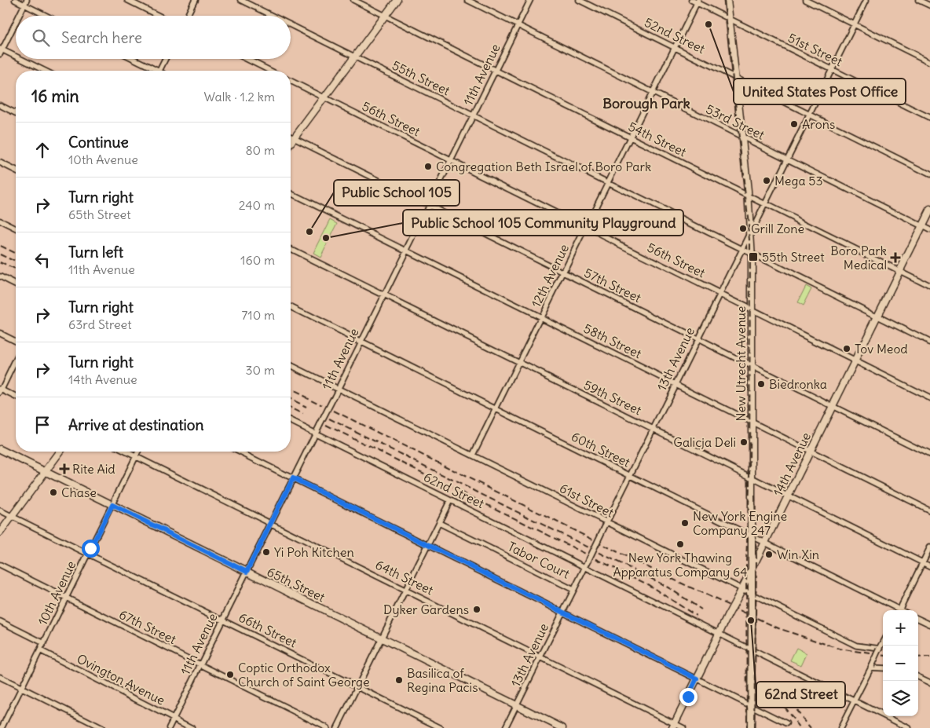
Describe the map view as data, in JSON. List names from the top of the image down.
{
  "streets": {
    "main road": ["New Utrecht Avenue", "14th Avenue", "65th Street"],
    "street": [
      "52nd Street",
      "51st Street",
      "11th Avenue",
      "55th Street",
      "56th Street",
      "53rd Street",
      "54th Street",
      "12th Avenue",
      "57th Street",
      "58th Street",
      "13th Avenue",
      "59th Street",
      "60th Street",
      "62nd Street",
      "61st Street",
      "Tabor Court",
      "64th Street",
      "10th Avenue",
      "67th Street",
      "66th Street",
      "Ovington Avenue"
    ]
  },
  "crossings": [
    ["52nd Street", "12th Avenue"],
    ["52nd Street", "13th Avenue"],
    ["52nd Street", "New Utrecht Avenue"],
    ["51st Street", "12th Avenue"],
    ["51st Street", "13th Avenue"],
    ["51st Street", "New Utrecht Avenue"],
    ["11th Avenue", "55th Street"],
    ["11th Avenue", "56th Street"],
    ["11th Avenue", "53rd Street"],
    ["11th Avenue", "54th Street"],
    ["11th Avenue", "57th Street"],
    ["11th Avenue", "58th Street"],
    ["11th Avenue", "59th Street"],
    ["11th Avenue", "60th Street"],
    ["11th Avenue", "62nd Street"],
    ["11th Avenue", "61st Street"],
    ["11th Avenue", "64th Street"],
    ["11th Avenue", "65th Street"],
    ["11th Avenue", "67th Street"],
    ["11th Avenue", "66th Street"],
    ["11th Avenue", "Ovington Avenue"],
    ["55th Street", "12th Avenue"],
    ["55th Street", "13th Avenue"],
    ["55th Street", "New Utrecht Avenue"],
    ["55th Street", "14th Avenue"],
    ["56th Street", "12th Avenue"],
    ["56th Street", "13th Avenue"],
    ["56th Street", "New Utrecht Avenue"],
    ["56th Street", "14th Avenue"],
    ["53rd Street", "12th Avenue"],
    ["53rd Street", "13th Avenue"],
    ["53rd Street", "New Utrecht Avenue"],
    ["53rd Street", "14th Avenue"],
    ["54th Street", "12th Avenue"],
    ["54th Street", "13th Avenue"],
    ["54th Street", "New Utrecht Avenue"],
    ["54th Street", "14th Avenue"],
    ["12th Avenue", "57th Street"],
    ["12th Avenue", "58th Street"],
    ["12th Avenue", "59th Street"],
    ["12th Avenue", "60th Street"],
    ["12th Avenue", "61st Street"],
    ["57th Street", "13th Avenue"],
    ["57th Street", "New Utrecht Avenue"],
    ["57th Street", "14th Avenue"],
    ["58th Street", "13th Avenue"],
    ["58th Street", "New Utrecht Avenue"],
    ["58th Street", "14th Avenue"],
    ["13th Avenue", "New Utrecht Avenue"],
    ["13th Avenue", "59th Street"],
    ["13th Avenue", "60th Street"],
    ["13th Avenue", "62nd Street"],
    ["13th Avenue", "61st Street"],
    ["13th Avenue", "Tabor Court"],
    ["13th Avenue", "64th Street"],
    ["13th Avenue", "65th Street"],
    ["New Utrecht Avenue", "59th Street"],
    ["New Utrecht Avenue", "60th Street"],
    ["New Utrecht Avenue", "14th Avenue"],
    ["New Utrecht Avenue", "62nd Street"],
    ["New Utrecht Avenue", "61st Street"],
    ["59th Street", "14th Avenue"],
    ["60th Street", "14th Avenue"],
    ["14th Avenue", "62nd Street"],
    ["14th Avenue", "61st Street"],
    ["14th Avenue", "64th Street"],
    ["64th Street", "10th Avenue"],
    ["65th Street", "10th Avenue"],
    ["10th Avenue", "67th Street"],
    ["10th Avenue", "66th Street"],
    ["10th Avenue", "Ovington Avenue"]
  ],
  "districts": ["Borough Park"],
  "places": {
    "other": [
      "United States Post Office",
      "Arons",
      "Congregation Beth Israel of Boro Park",
      "Mega 53",
      "Grill Zone",
      "Public School 105",
      "Public School 105 Community Playground",
      "Tov Meod",
      "Biedronka",
      "Galicja Deli",
      "Chase",
      "New York Engine Company 247",
      "New York Thawing Apparatus Company 64",
      "Yi Poh Kitchen",
      "Win Xin",
      "Dyker Gardens",
      "62nd Street",
      "Coptic Orthodox Church of Saint George",
      "Basilica of Regina Pacis"
    ],
    "transit": ["55th Street"],
    "health": ["Boro Park Medical", "Rite Aid"]
  },
  "page": {
    "search": "Search here",
    "heading": ["16 min", "Walk · 1.2 km"],
    "list": [
      ["Continue", "10th Avenue", "80 m"],
      ["Turn right", "65th Street", "240 m"],
      ["Turn left", "11th Avenue", "160 m"],
      ["Turn right", "63rd Street", "710 m"],
      ["Turn right", "14th Avenue", "30 m"],
      "Arrive at destination"
    ],
    "map_buttons": ["+", "−"]
  }
}
